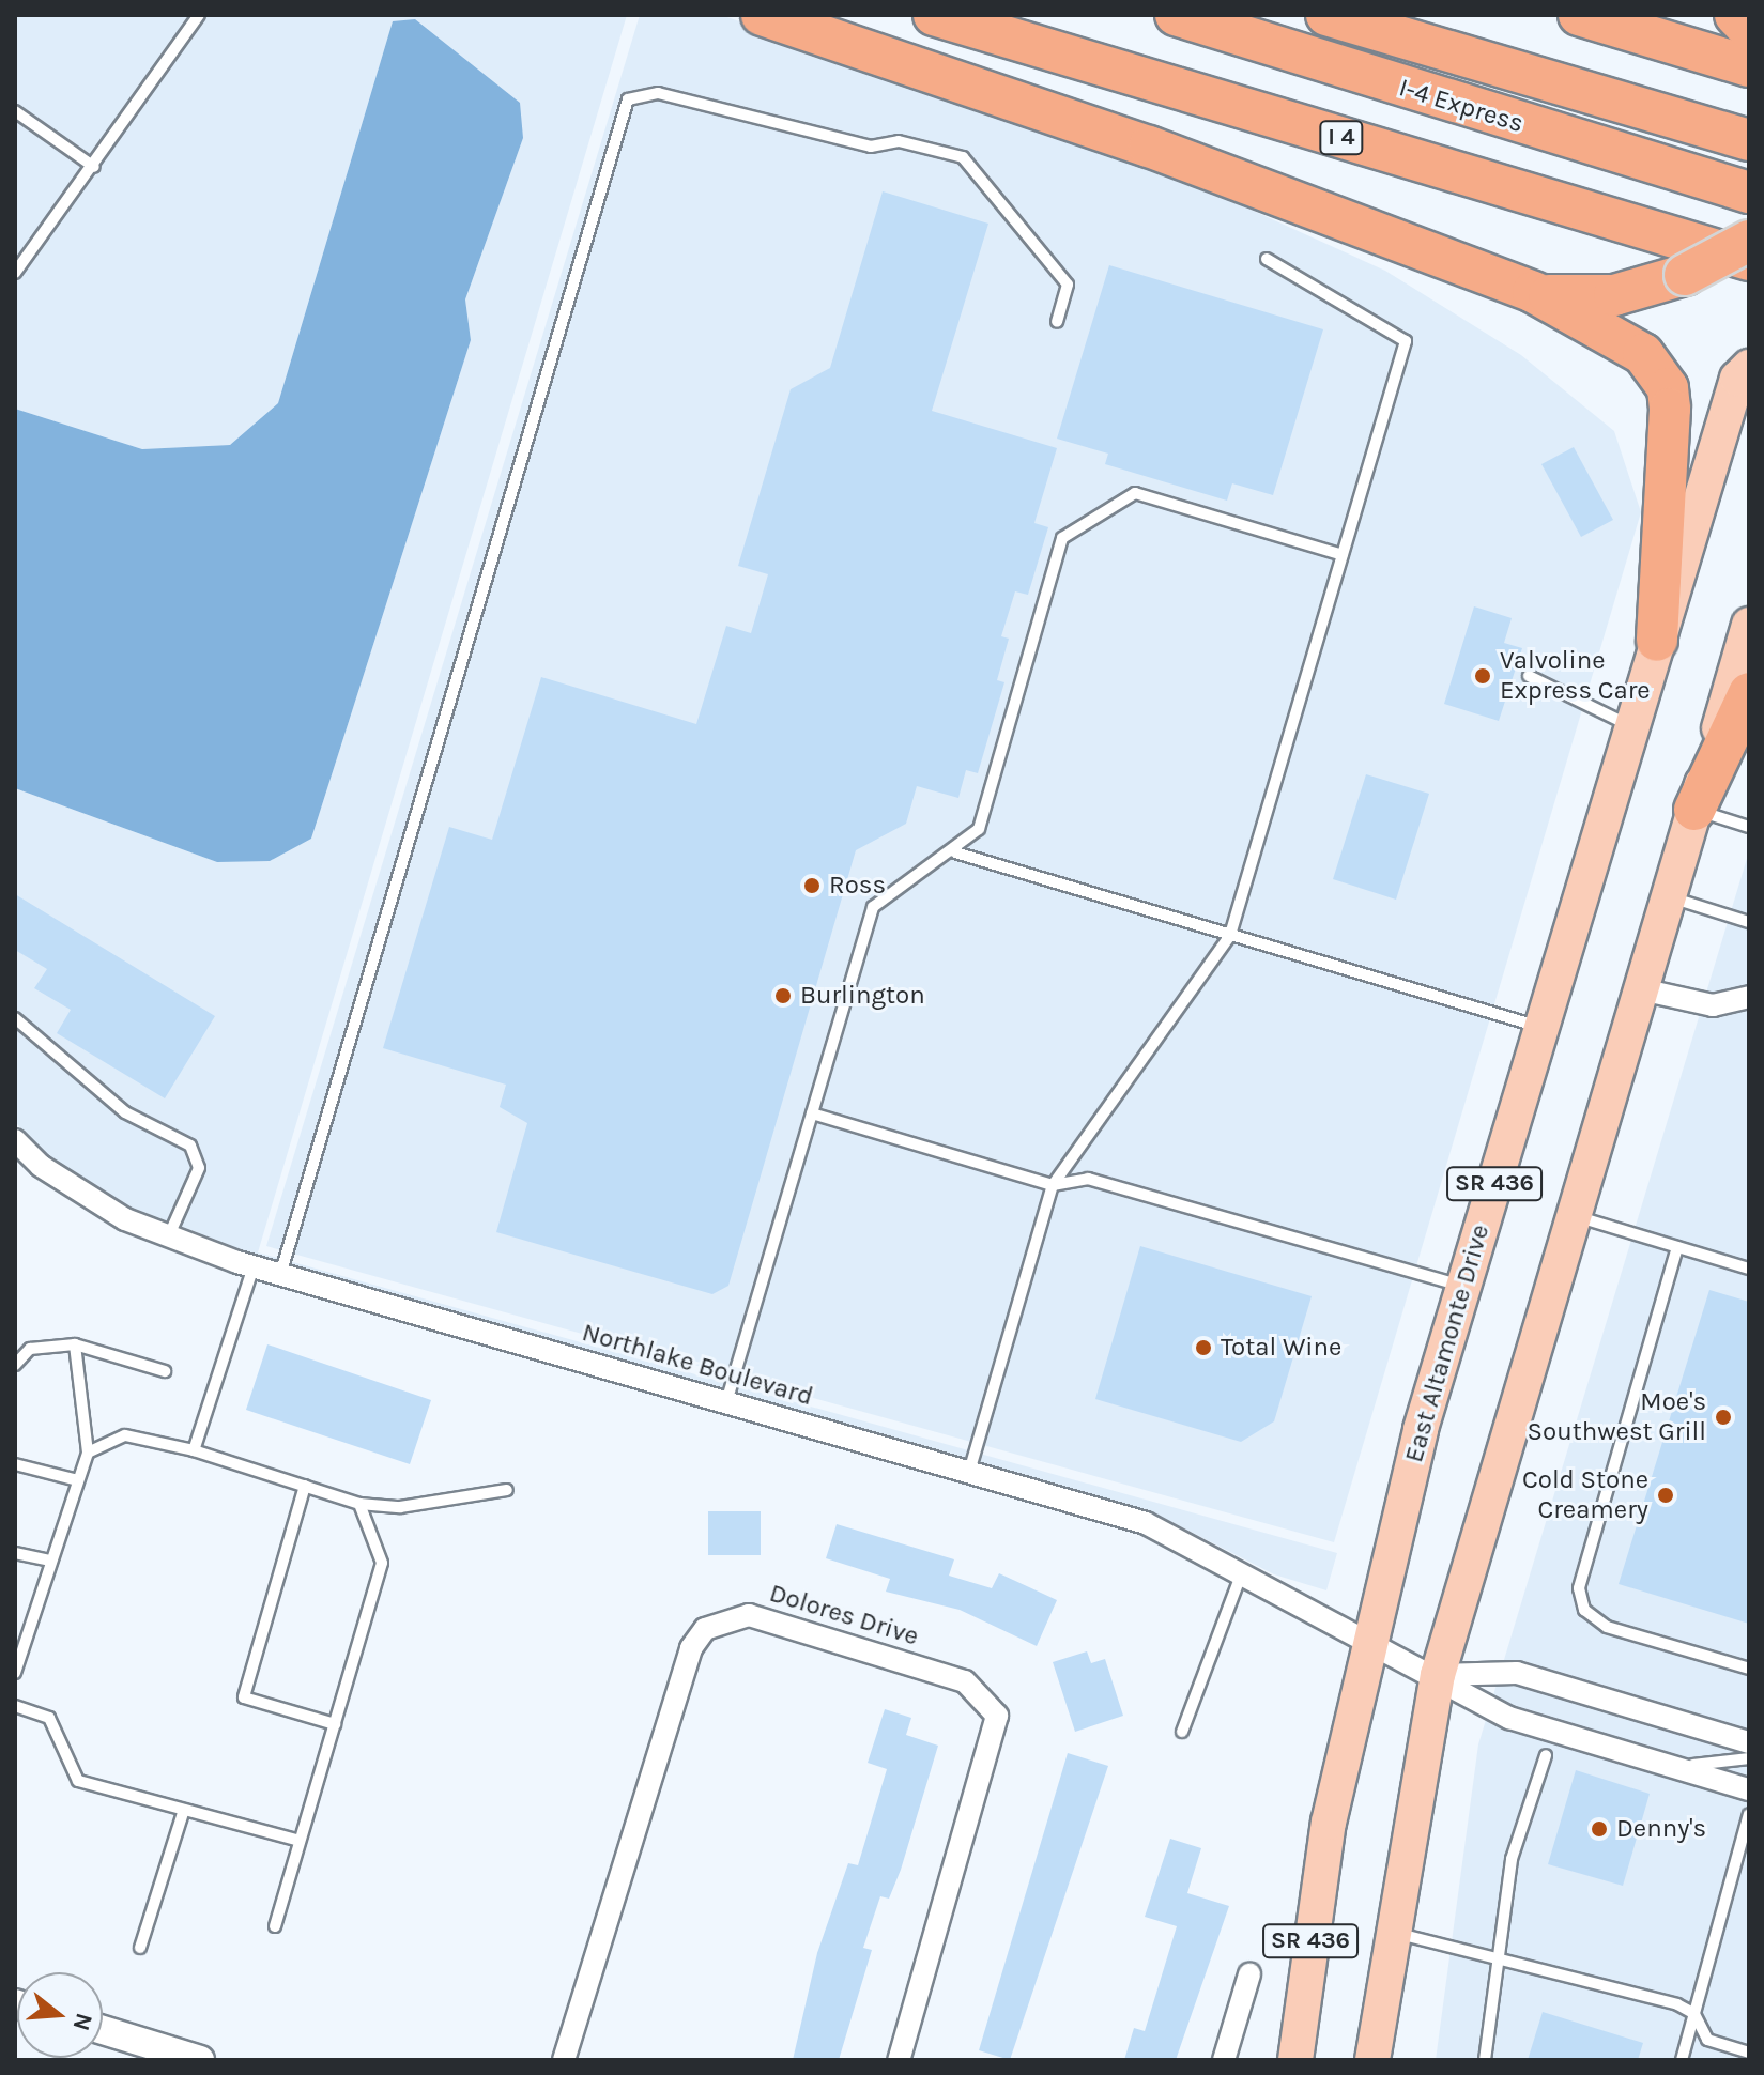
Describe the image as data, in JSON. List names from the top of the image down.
{
  "streets": {
    "highway": ["I-4 Express", "I 4"],
    "main road": ["SR 436", "East Altamonte Drive"],
    "street": ["Northlake Boulevard", "Dolores Drive"]
  },
  "crossings": [
    ["SR 436", "East Altamonte Drive"],
    ["SR 436", "Northlake Boulevard"],
    ["East Altamonte Drive", "Northlake Boulevard"]
  ],
  "places": [
    "Valvoline Express Care",
    "Ross",
    "Burlington",
    "Total Wine",
    "Moe's Southwest Grill",
    "Cold Stone Creamery",
    "Denny's"
  ],
  "north": "right"
}
